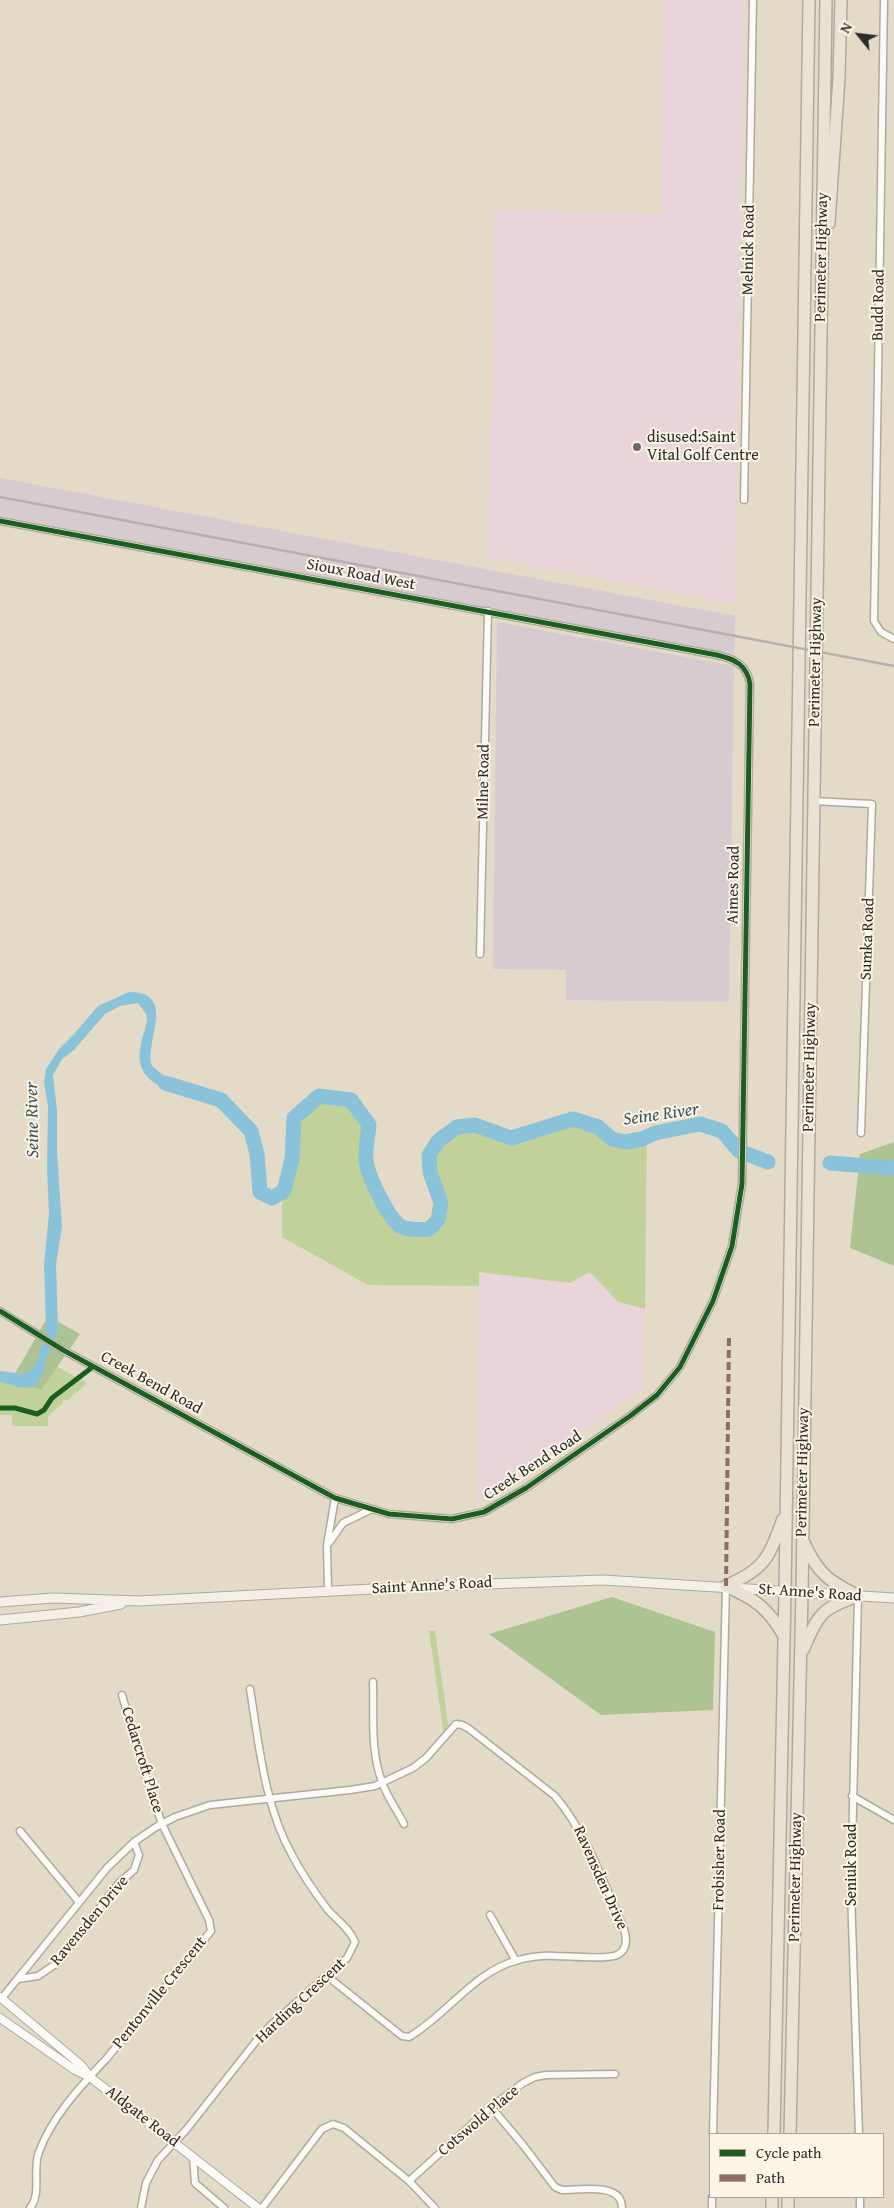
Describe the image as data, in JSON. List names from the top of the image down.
{
  "streets": {
    "highway": ["Perimeter Highway"],
    "main road": ["Saint Anne's Road", "St. Anne's Road"],
    "street": [
      "Melnick Road",
      "Budd Road",
      "Sioux Road West",
      "Milne Road",
      "Aimes Road",
      "Sumka Road",
      "Creek Bend Road",
      "Cedarcroft Place",
      "Frobisher Road",
      "Seniuk Road",
      "Ravensden Drive",
      "Pentonville Crescent",
      "Harding Crescent",
      "Aldgate Road",
      "Cotswold Place"
    ]
  },
  "crossings": [
    ["Perimeter Highway", "Sumka Road"],
    ["Perimeter Highway", "St. Anne's Road"],
    ["Sioux Road West", "Milne Road"],
    ["Sioux Road West", "Aimes Road"],
    ["Aimes Road", "Creek Bend Road"],
    ["Saint Anne's Road", "St. Anne's Road"],
    ["Saint Anne's Road", "Frobisher Road"],
    ["St. Anne's Road", "Frobisher Road"],
    ["St. Anne's Road", "Seniuk Road"],
    ["Cedarcroft Place", "Ravensden Drive"],
    ["Cedarcroft Place", "Pentonville Crescent"],
    ["Ravensden Drive", "Pentonville Crescent"],
    ["Ravensden Drive", "Harding Crescent"],
    ["Ravensden Drive", "Aldgate Road"],
    ["Pentonville Crescent", "Aldgate Road"],
    ["Harding Crescent", "Aldgate Road"]
  ],
  "water": ["Seine River"],
  "places": ["disused:Saint Vital Golf Centre"],
  "legend": ["Cycle path", "Path"],
  "north": "top left"
}
